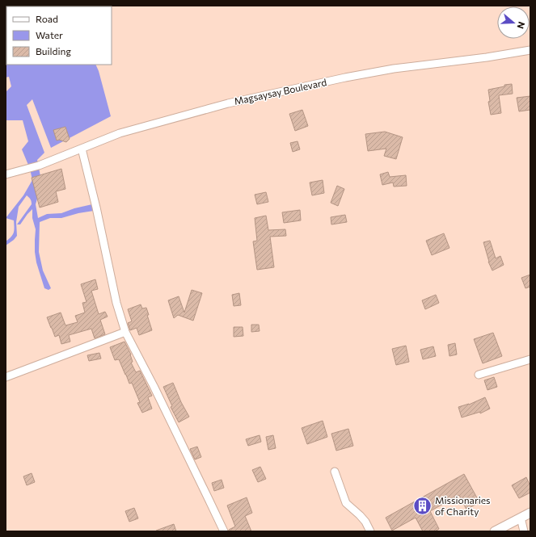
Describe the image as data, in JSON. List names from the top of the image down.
{
  "streets": {
    "street": ["Magsaysay Boulevard"]
  },
  "places": {
    "building": ["Missionaries of Charity"]
  },
  "legend": ["Road", "Water", "Building"],
  "north": "right"
}
